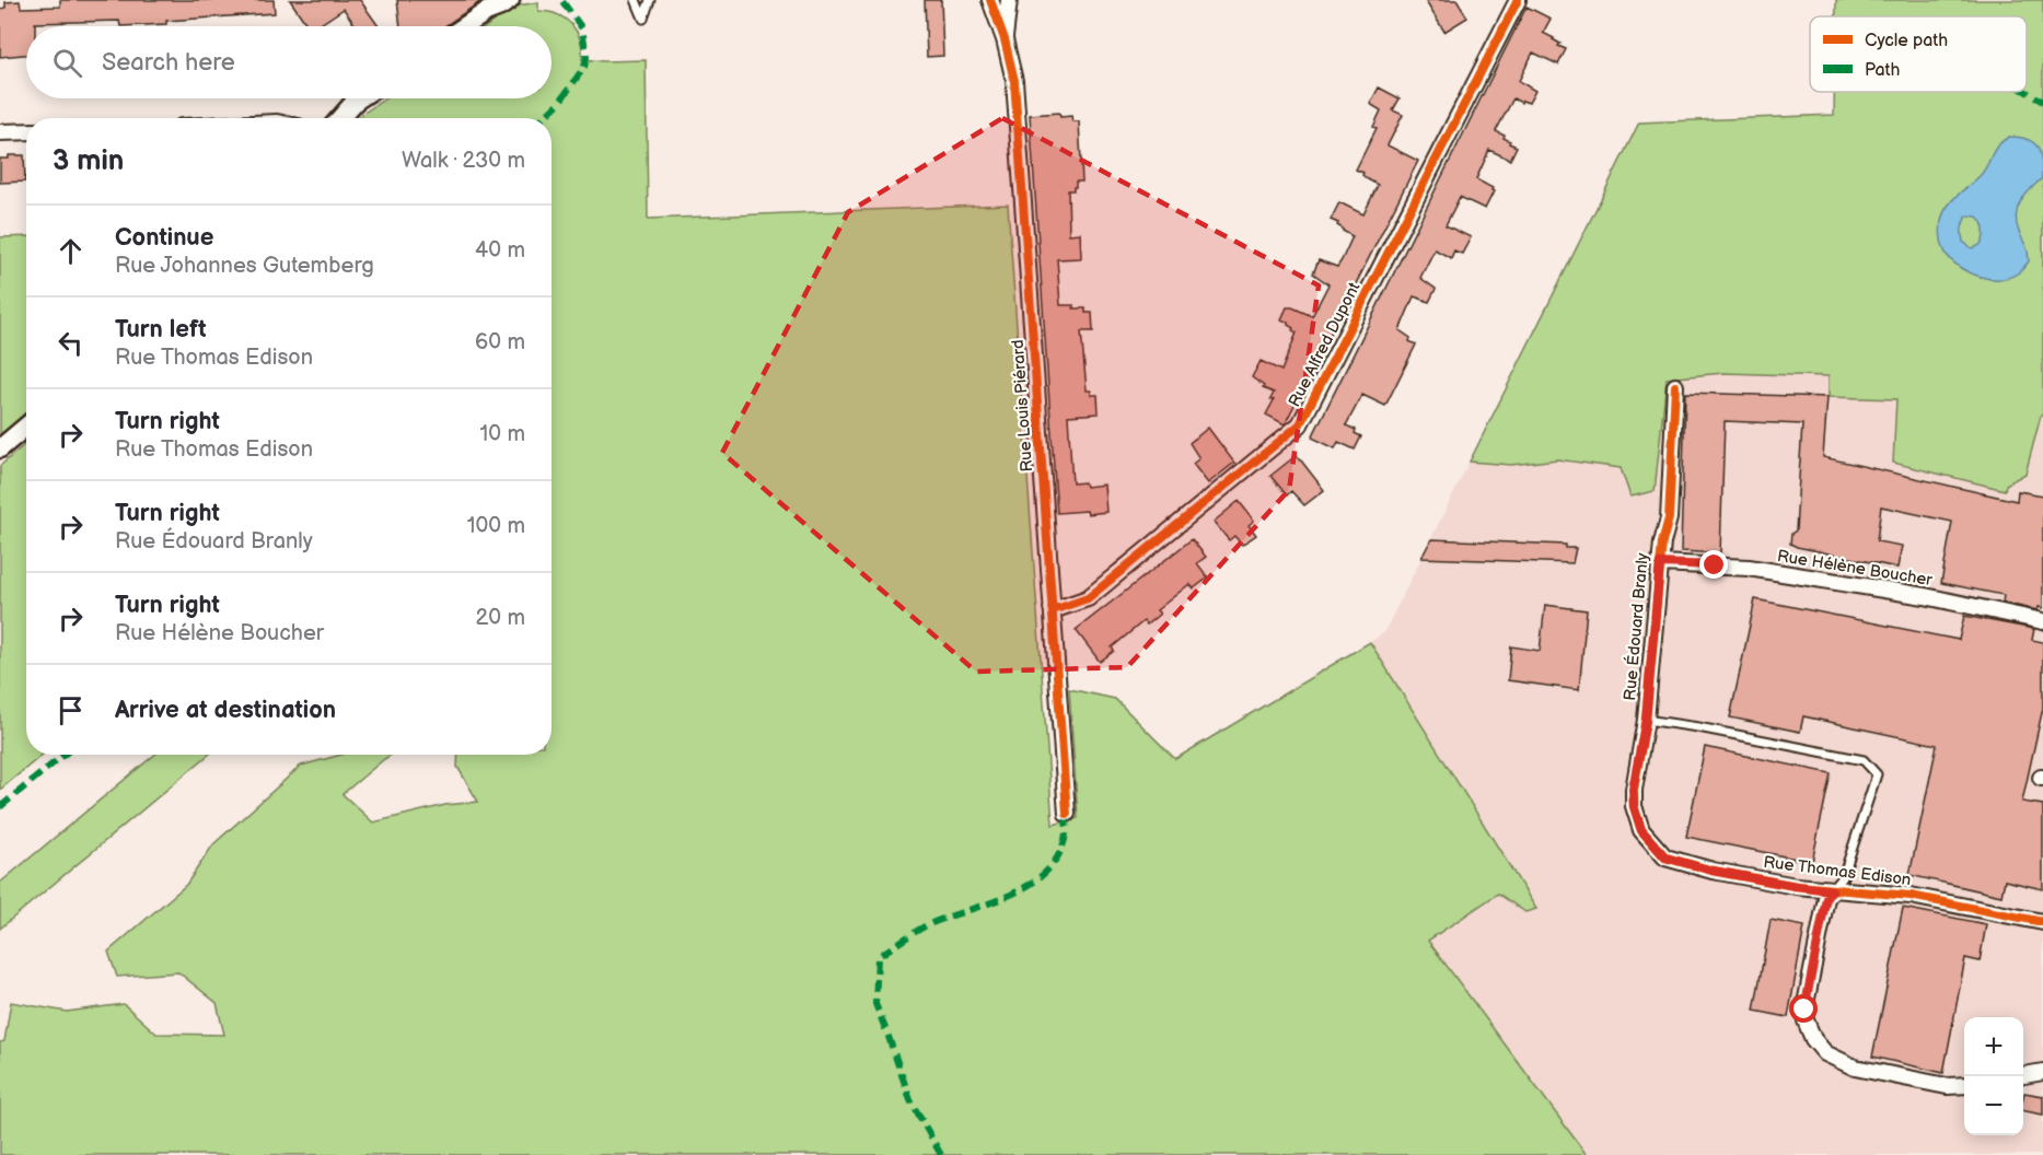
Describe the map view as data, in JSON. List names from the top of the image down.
{
  "streets": {
    "street": [
      "Rue Alfred Dupont",
      "Rue Louis Piérard",
      "Rue Hélène Boucher",
      "Rue Édouard Branly",
      "Rue Thomas Edison"
    ]
  },
  "crossings": [
    ["Rue Alfred Dupont", "Rue Louis Piérard"],
    ["Rue Hélène Boucher", "Rue Édouard Branly"],
    ["Rue Édouard Branly", "Rue Thomas Edison"]
  ],
  "legend": ["Cycle path", "Path"],
  "page": {
    "search": "Search here",
    "heading": ["3 min", "Walk · 230 m"],
    "list": [
      ["Continue", "Rue Johannes Gutemberg", "40 m"],
      ["Turn left", "Rue Thomas Edison", "60 m"],
      ["Turn right", "Rue Thomas Edison", "10 m"],
      ["Turn right", "Rue Édouard Branly", "100 m"],
      ["Turn right", "Rue Hélène Boucher", "20 m"],
      "Arrive at destination"
    ],
    "map_buttons": ["+", "−"]
  }
}
